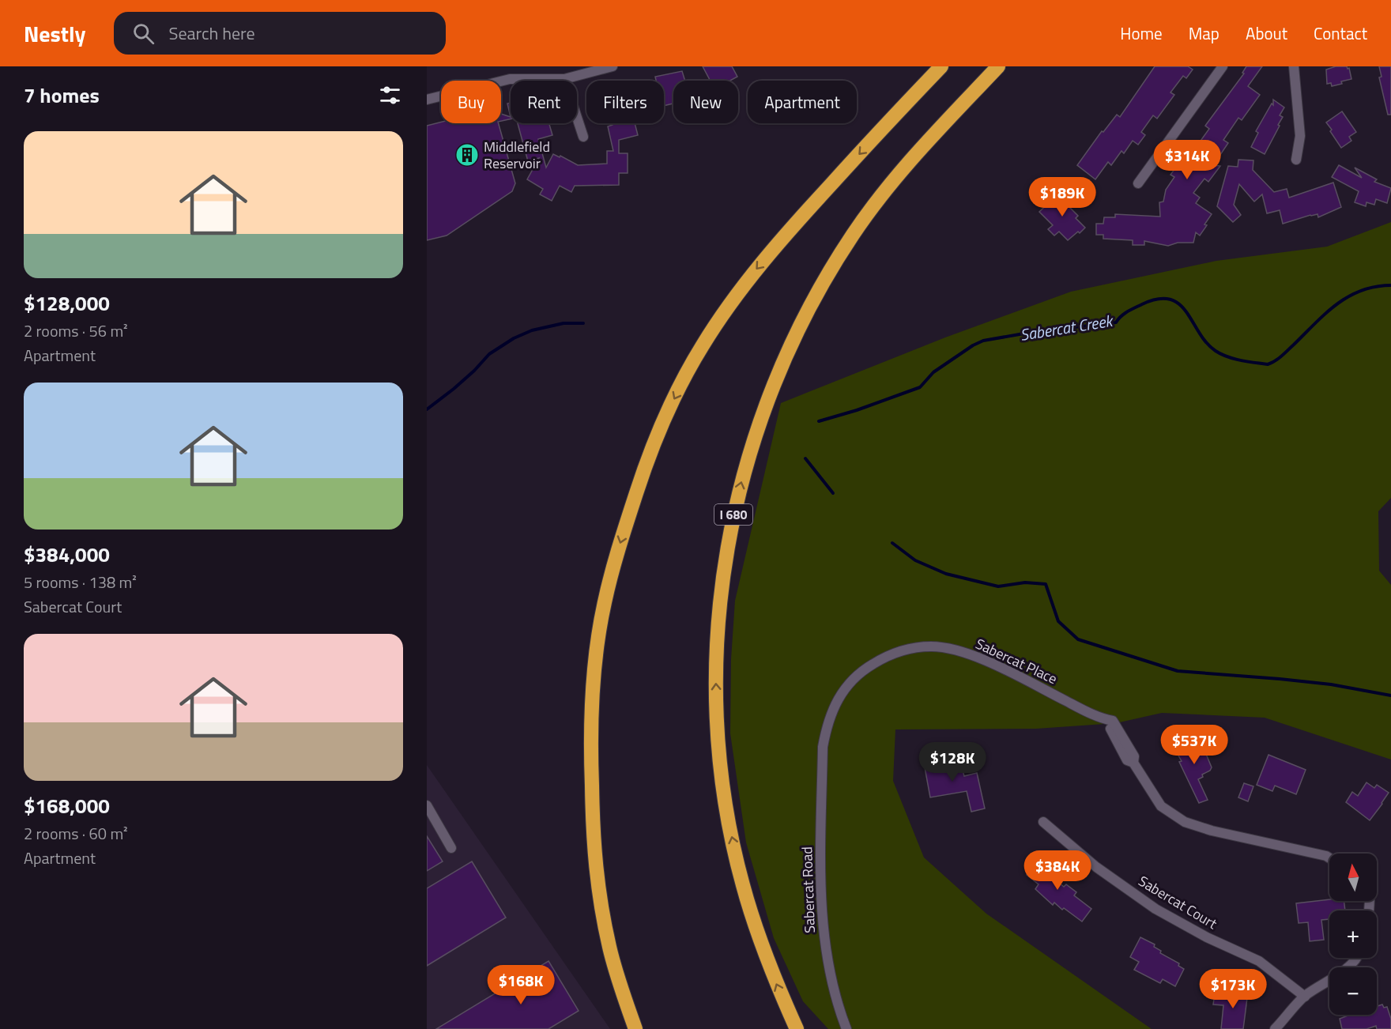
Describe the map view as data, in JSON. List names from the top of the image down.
{
  "streets": {
    "highway": ["I 680"],
    "street": ["Sabercat Place", "Sabercat Road", "Sabercat Court"]
  },
  "crossings": [
    ["Sabercat Place", "Sabercat Road"]
  ],
  "water": ["Sabercat Creek"],
  "places": {
    "building": ["Middlefield Reservoir"]
  },
  "north": "top",
  "page": {
    "header": "Nestly",
    "search": "Search here",
    "nav": [
      "Home",
      "Map",
      "About",
      "Contact"
    ],
    "heading": "7 homes",
    "chip": [
      "Buy",
      "Rent",
      "Filters",
      "New",
      "Apartment"
    ],
    "list": [
      {
        "name": "$128,000",
        "note": "2 rooms · 56 m² · Apartment"
      },
      {
        "name": "$384,000",
        "note": "5 rooms · 138 m² · Sabercat Court"
      },
      {
        "name": "$168,000",
        "note": "2 rooms · 60 m² · Apartment"
      }
    ],
    "price": [
      "$314K",
      "$189K",
      "$537K",
      "$128K",
      "$384K",
      "$168K",
      "$173K"
    ],
    "map_buttons": ["+", "−"]
  }
}
